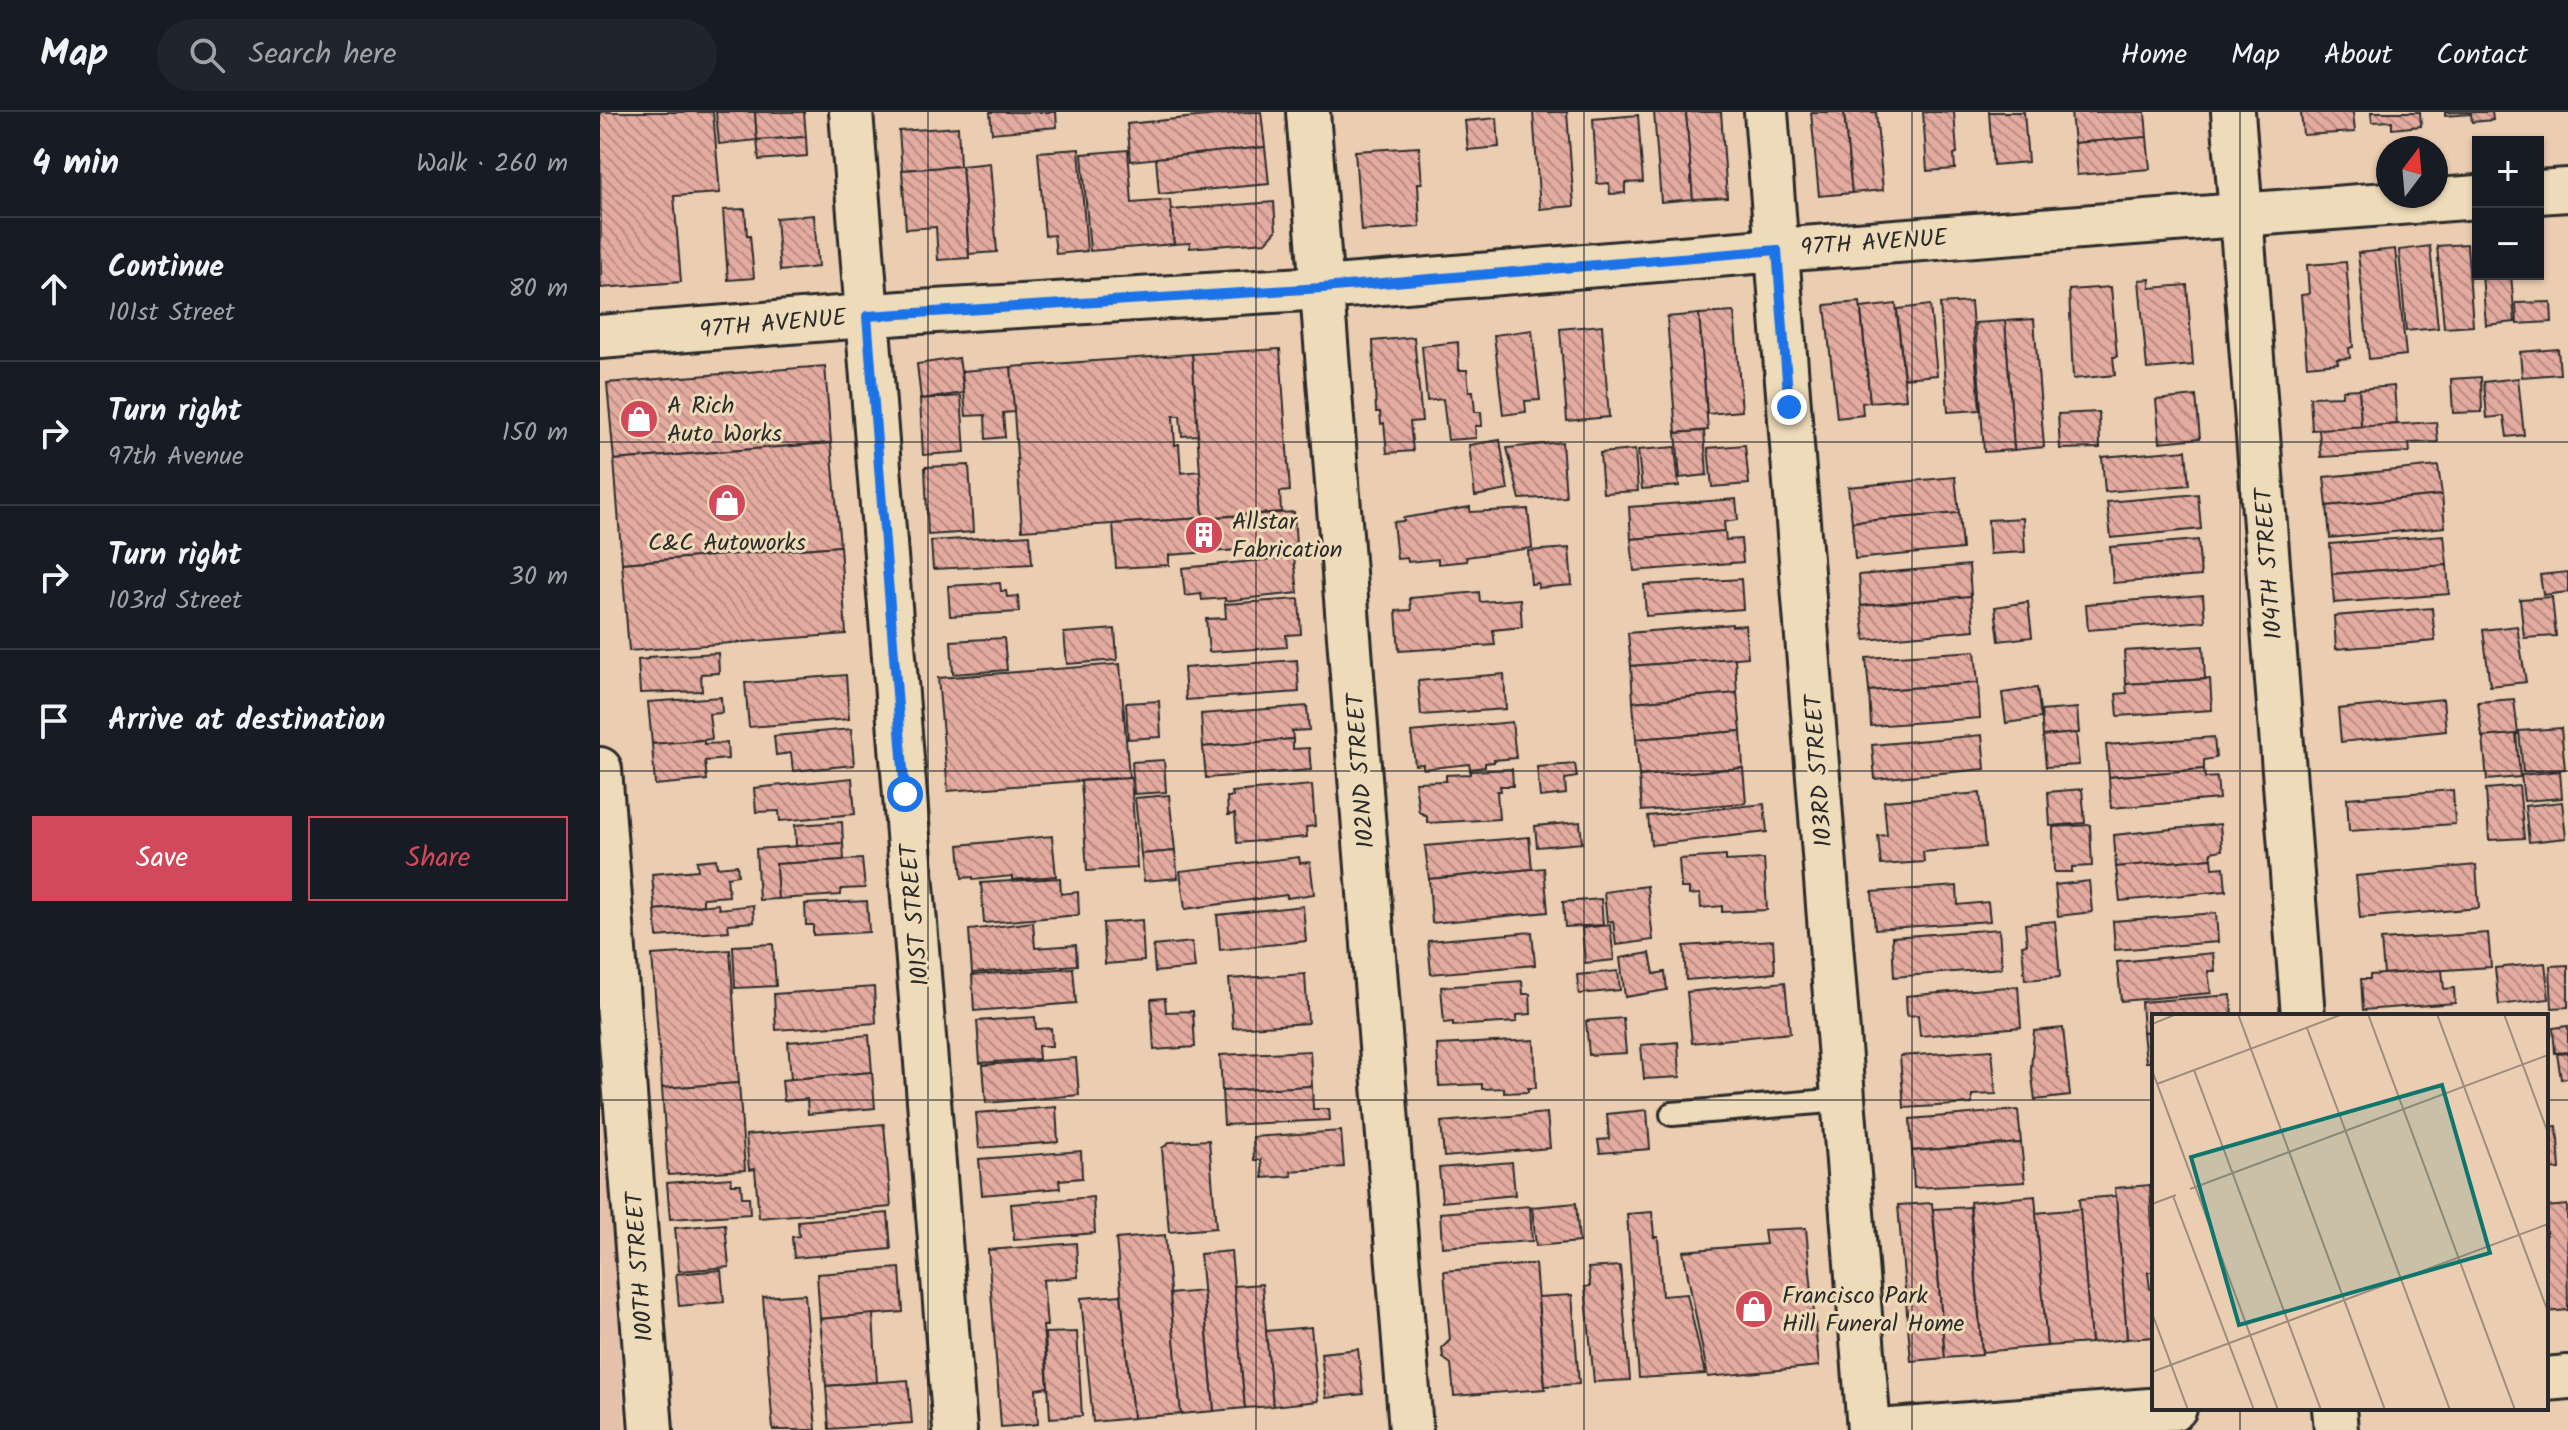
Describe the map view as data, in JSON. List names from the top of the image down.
{
  "streets": {
    "street": [
      "97TH AVENUE",
      "104TH STREET",
      "102ND STREET",
      "103RD STREET",
      "101ST STREET",
      "100TH STREET"
    ]
  },
  "crossings": [
    ["97TH AVENUE", "104TH STREET"],
    ["97TH AVENUE", "102ND STREET"],
    ["97TH AVENUE", "103RD STREET"],
    ["97TH AVENUE", "101ST STREET"]
  ],
  "places": {
    "shop": ["A Rich Auto Works", "C&C Autoworks", "Francisco Park Hill Funeral Home"],
    "building": ["Allstar Fabrication"]
  },
  "north": "top",
  "page": {
    "header": "Map",
    "search": "Search here",
    "nav": [
      "Home",
      "Map",
      "About",
      "Contact"
    ],
    "heading": ["4 min", "Walk · 260 m"],
    "map_buttons": ["+", "−"],
    "list": [
      ["Continue", "101st Street", "80 m"],
      ["Turn right", "97th Avenue", "150 m"],
      ["Turn right", "103rd Street", "30 m"],
      "Arrive at destination"
    ],
    "buttons": ["Save", "Share"]
  }
}
